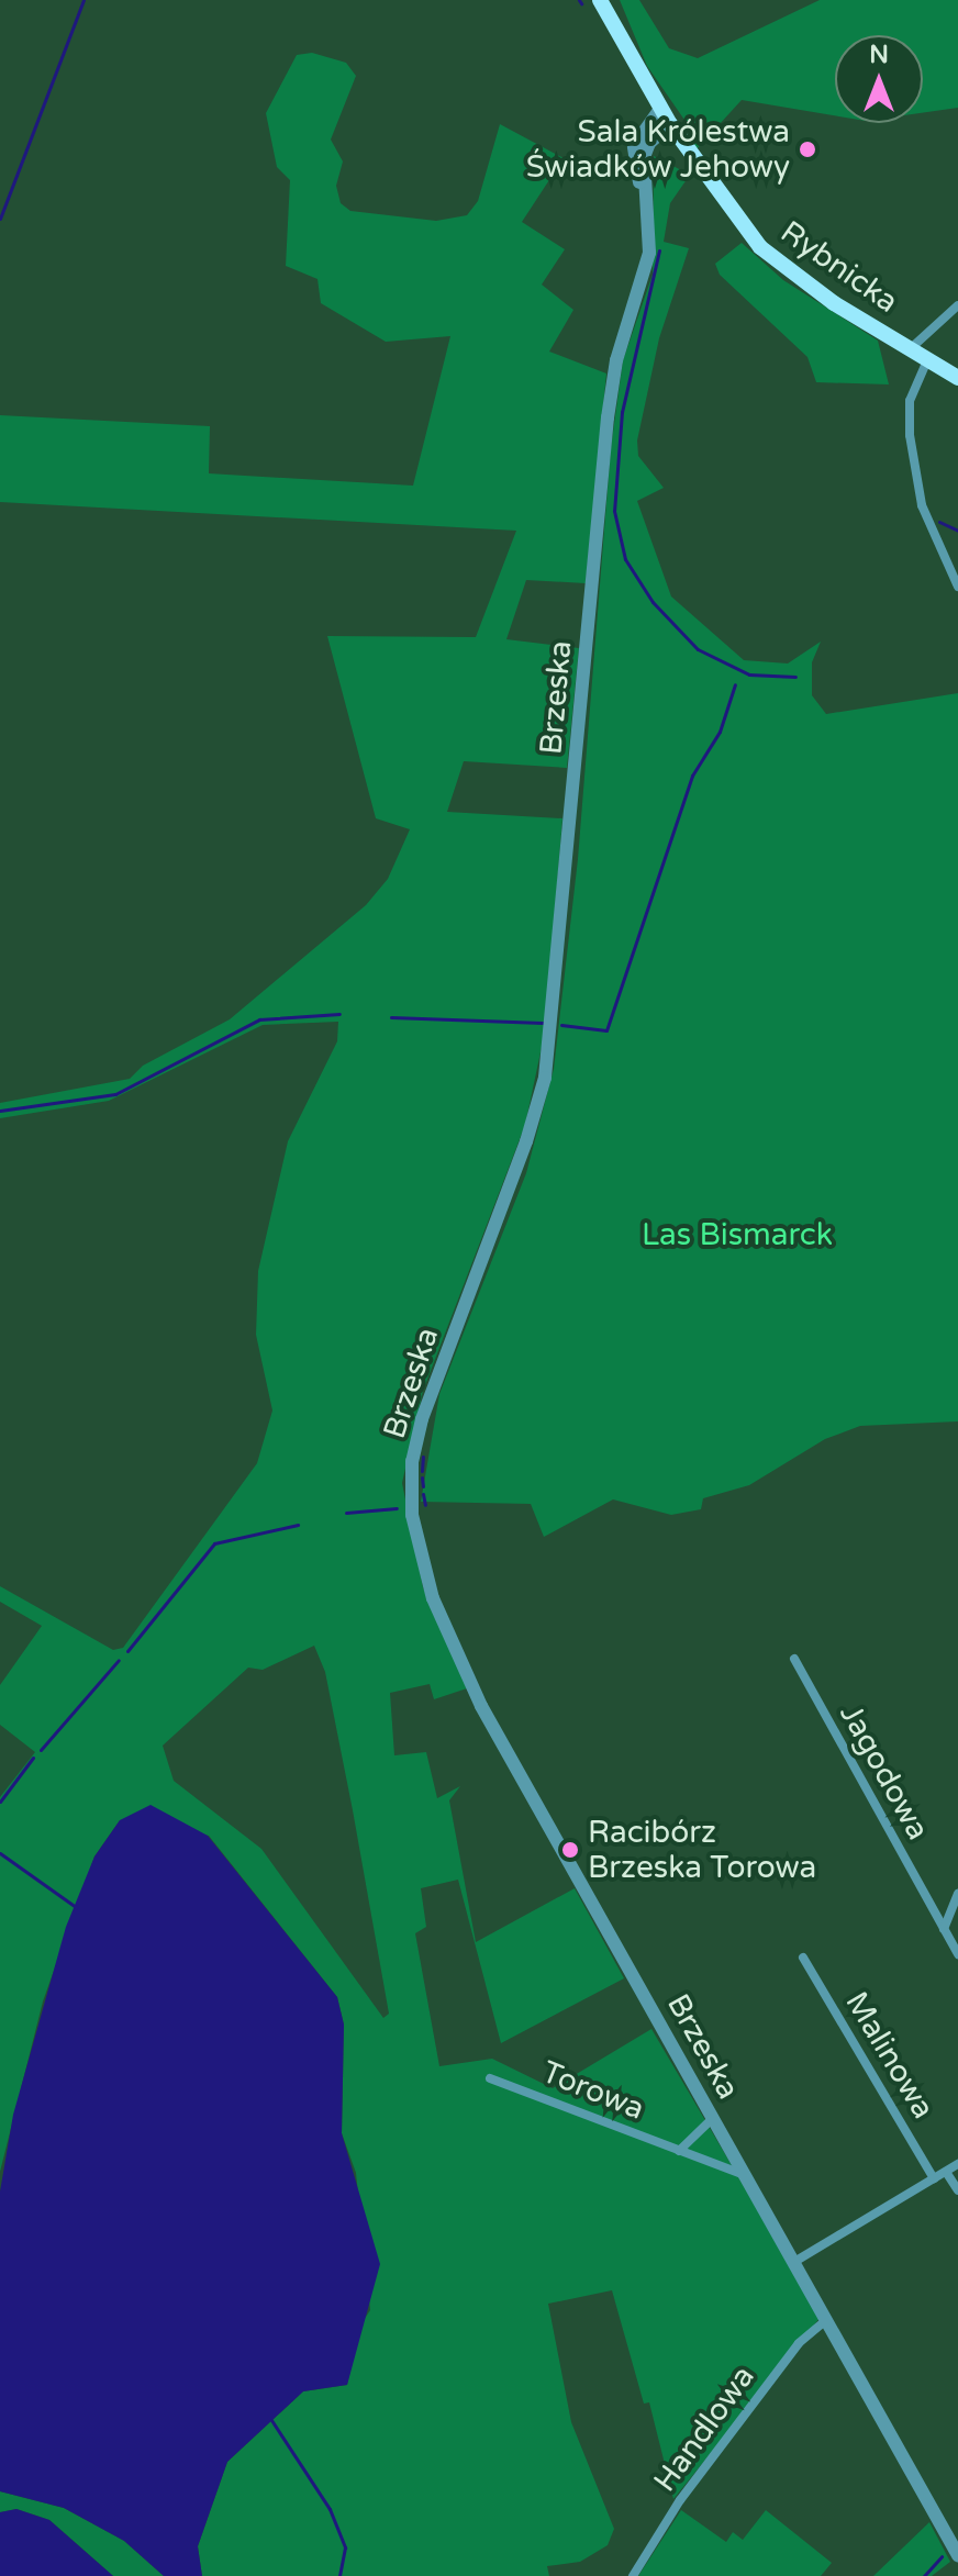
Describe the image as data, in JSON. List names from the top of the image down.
{
  "streets": {
    "main road": ["Rybnicka"],
    "street": [
      "Brzeska",
      "Jagodowa",
      "Malinowa",
      "Torowa",
      "Handlowa"
    ]
  },
  "crossings": [
    ["Rybnicka", "Brzeska"],
    ["Brzeska", "Torowa"],
    ["Brzeska", "Handlowa"]
  ],
  "parks": ["Las Bismarck"],
  "places": ["Sala Królestwa Świadków Jehowy", "Racibórz Brzeska Torowa"],
  "north": "top"
}
